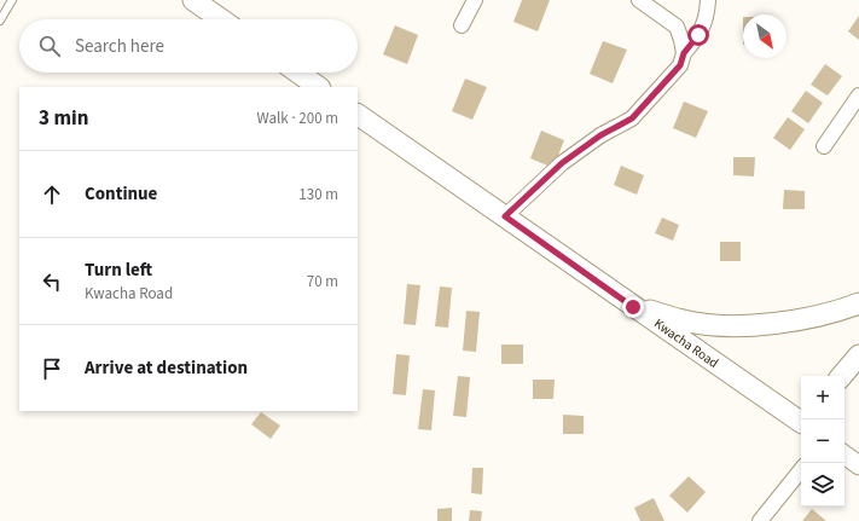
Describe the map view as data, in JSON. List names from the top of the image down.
{
  "streets": {
    "main road": ["Kwacha Road"]
  },
  "north": "bottom right",
  "page": {
    "search": "Search here",
    "heading": ["3 min", "Walk · 200 m"],
    "list": [
      ["Continue", "130 m"],
      ["Turn left", "Kwacha Road", "70 m"],
      "Arrive at destination"
    ],
    "map_buttons": ["+", "−"]
  }
}
